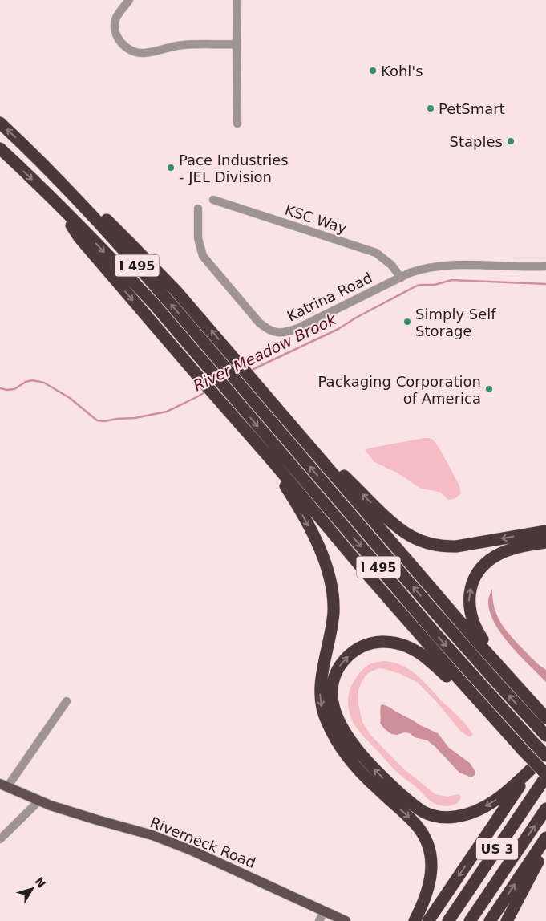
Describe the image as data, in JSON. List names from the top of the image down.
{
  "streets": {
    "highway": ["I 495", "US 3"],
    "main road": ["Riverneck Road"],
    "street": ["KSC Way", "Katrina Road"]
  },
  "crossings": [
    ["KSC Way", "Katrina Road"]
  ],
  "water": ["River Meadow Brook"],
  "places": [
    "Kohl's",
    "PetSmart",
    "Staples",
    "Pace Industries - JEL Division",
    "Simply Self Storage",
    "Packaging Corporation of America"
  ],
  "north": "top right"
}
